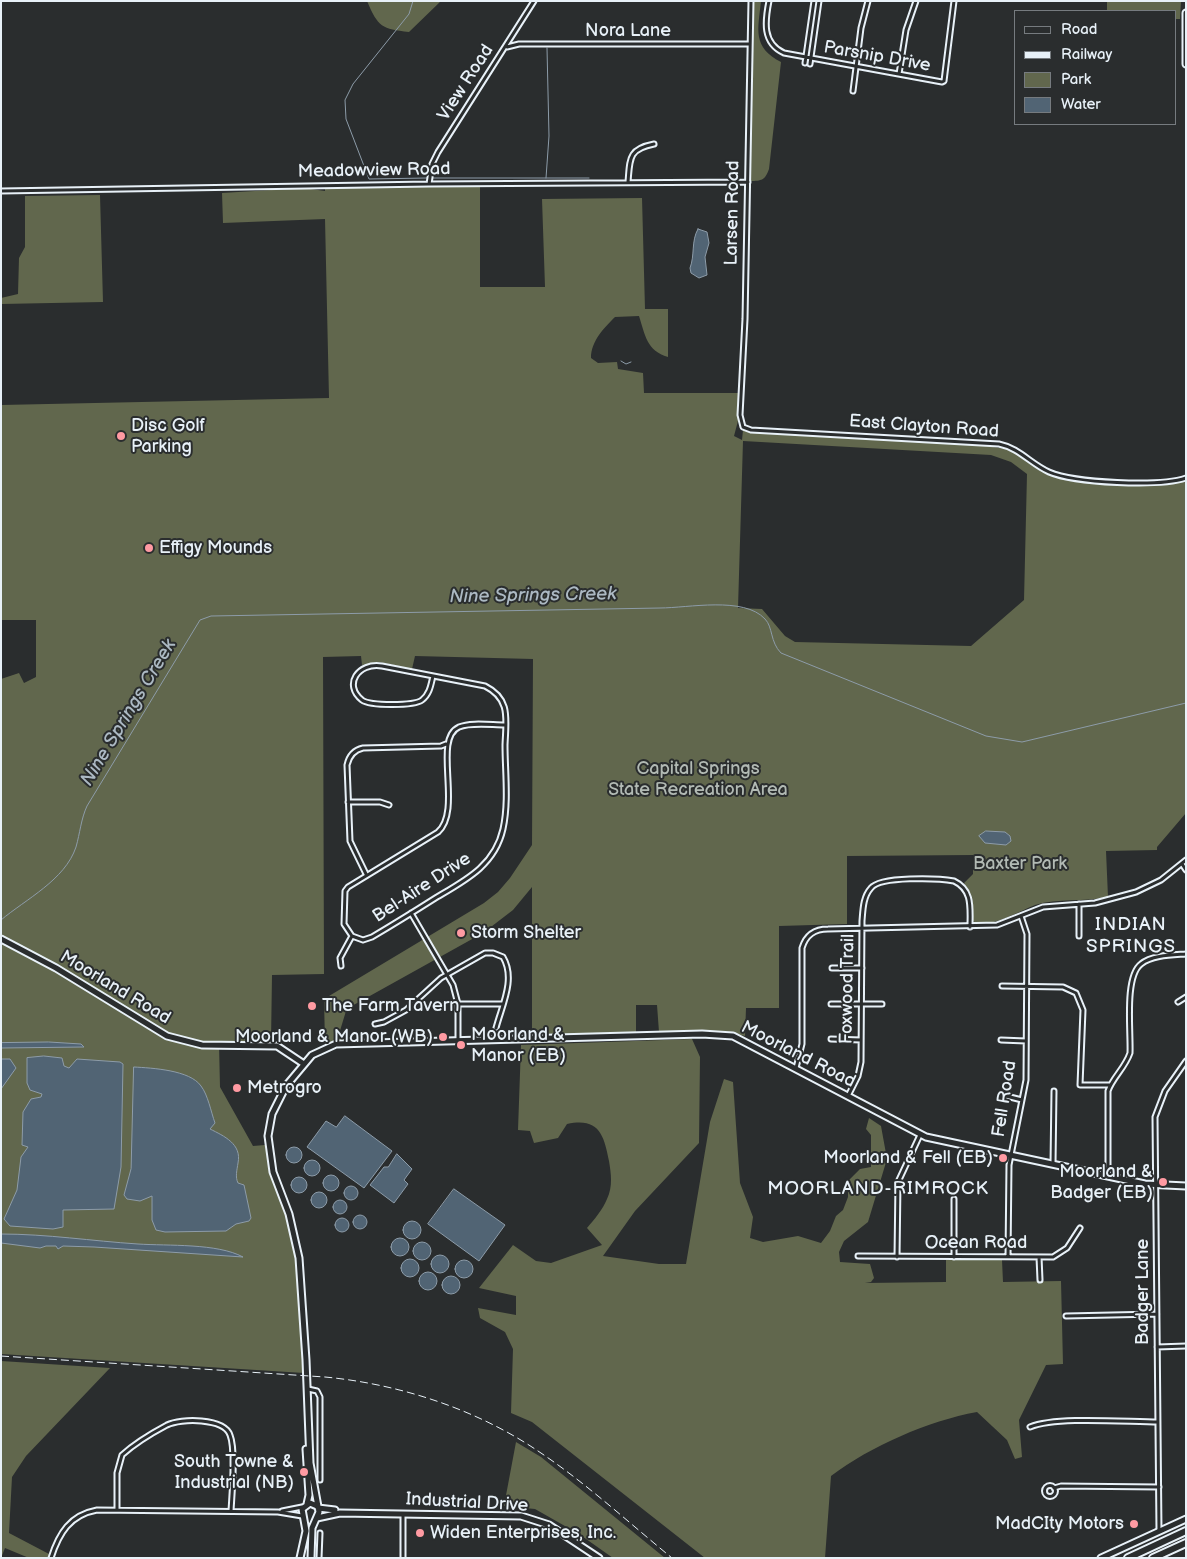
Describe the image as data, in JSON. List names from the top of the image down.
{
  "streets": {
    "street": [
      "Nora Lane",
      "Parsnip Drive",
      "View Road",
      "Meadowview Road",
      "Larsen Road",
      "East Clayton Road",
      "Bel-Aire Drive",
      "Moorland Road",
      "Foxwood Trail",
      "Fell Road",
      "Ocean Road",
      "Badger Lane",
      "Industrial Drive"
    ]
  },
  "crossings": [
    ["Nora Lane", "View Road"],
    ["Nora Lane", "Larsen Road"],
    ["View Road", "Meadowview Road"],
    ["Meadowview Road", "Larsen Road"],
    ["Larsen Road", "East Clayton Road"],
    ["Moorland Road", "Foxwood Trail"],
    ["Moorland Road", "Fell Road"],
    ["Moorland Road", "Badger Lane"],
    ["Fell Road", "Ocean Road"]
  ],
  "districts": ["INDIAN SPRINGS", "MOORLAND-RIMROCK"],
  "water": ["Nine Springs Creek"],
  "parks": ["Capital Springs State Recreation Area", "Baxter Park"],
  "places": [
    "Disc Golf Parking",
    "Effigy Mounds",
    "Storm Shelter",
    "The Farm Tavern",
    "Moorland & Manor (WB)",
    "Moorland & Manor (EB)",
    "Metrogro",
    "Moorland & Fell (EB)",
    "Moorland & Badger (EB)",
    "South Towne & Industrial (NB)",
    "MadCIty Motors",
    "Widen Enterprises, Inc."
  ],
  "legend": [
    "Road",
    "Railway",
    "Park",
    "Water"
  ]
}
